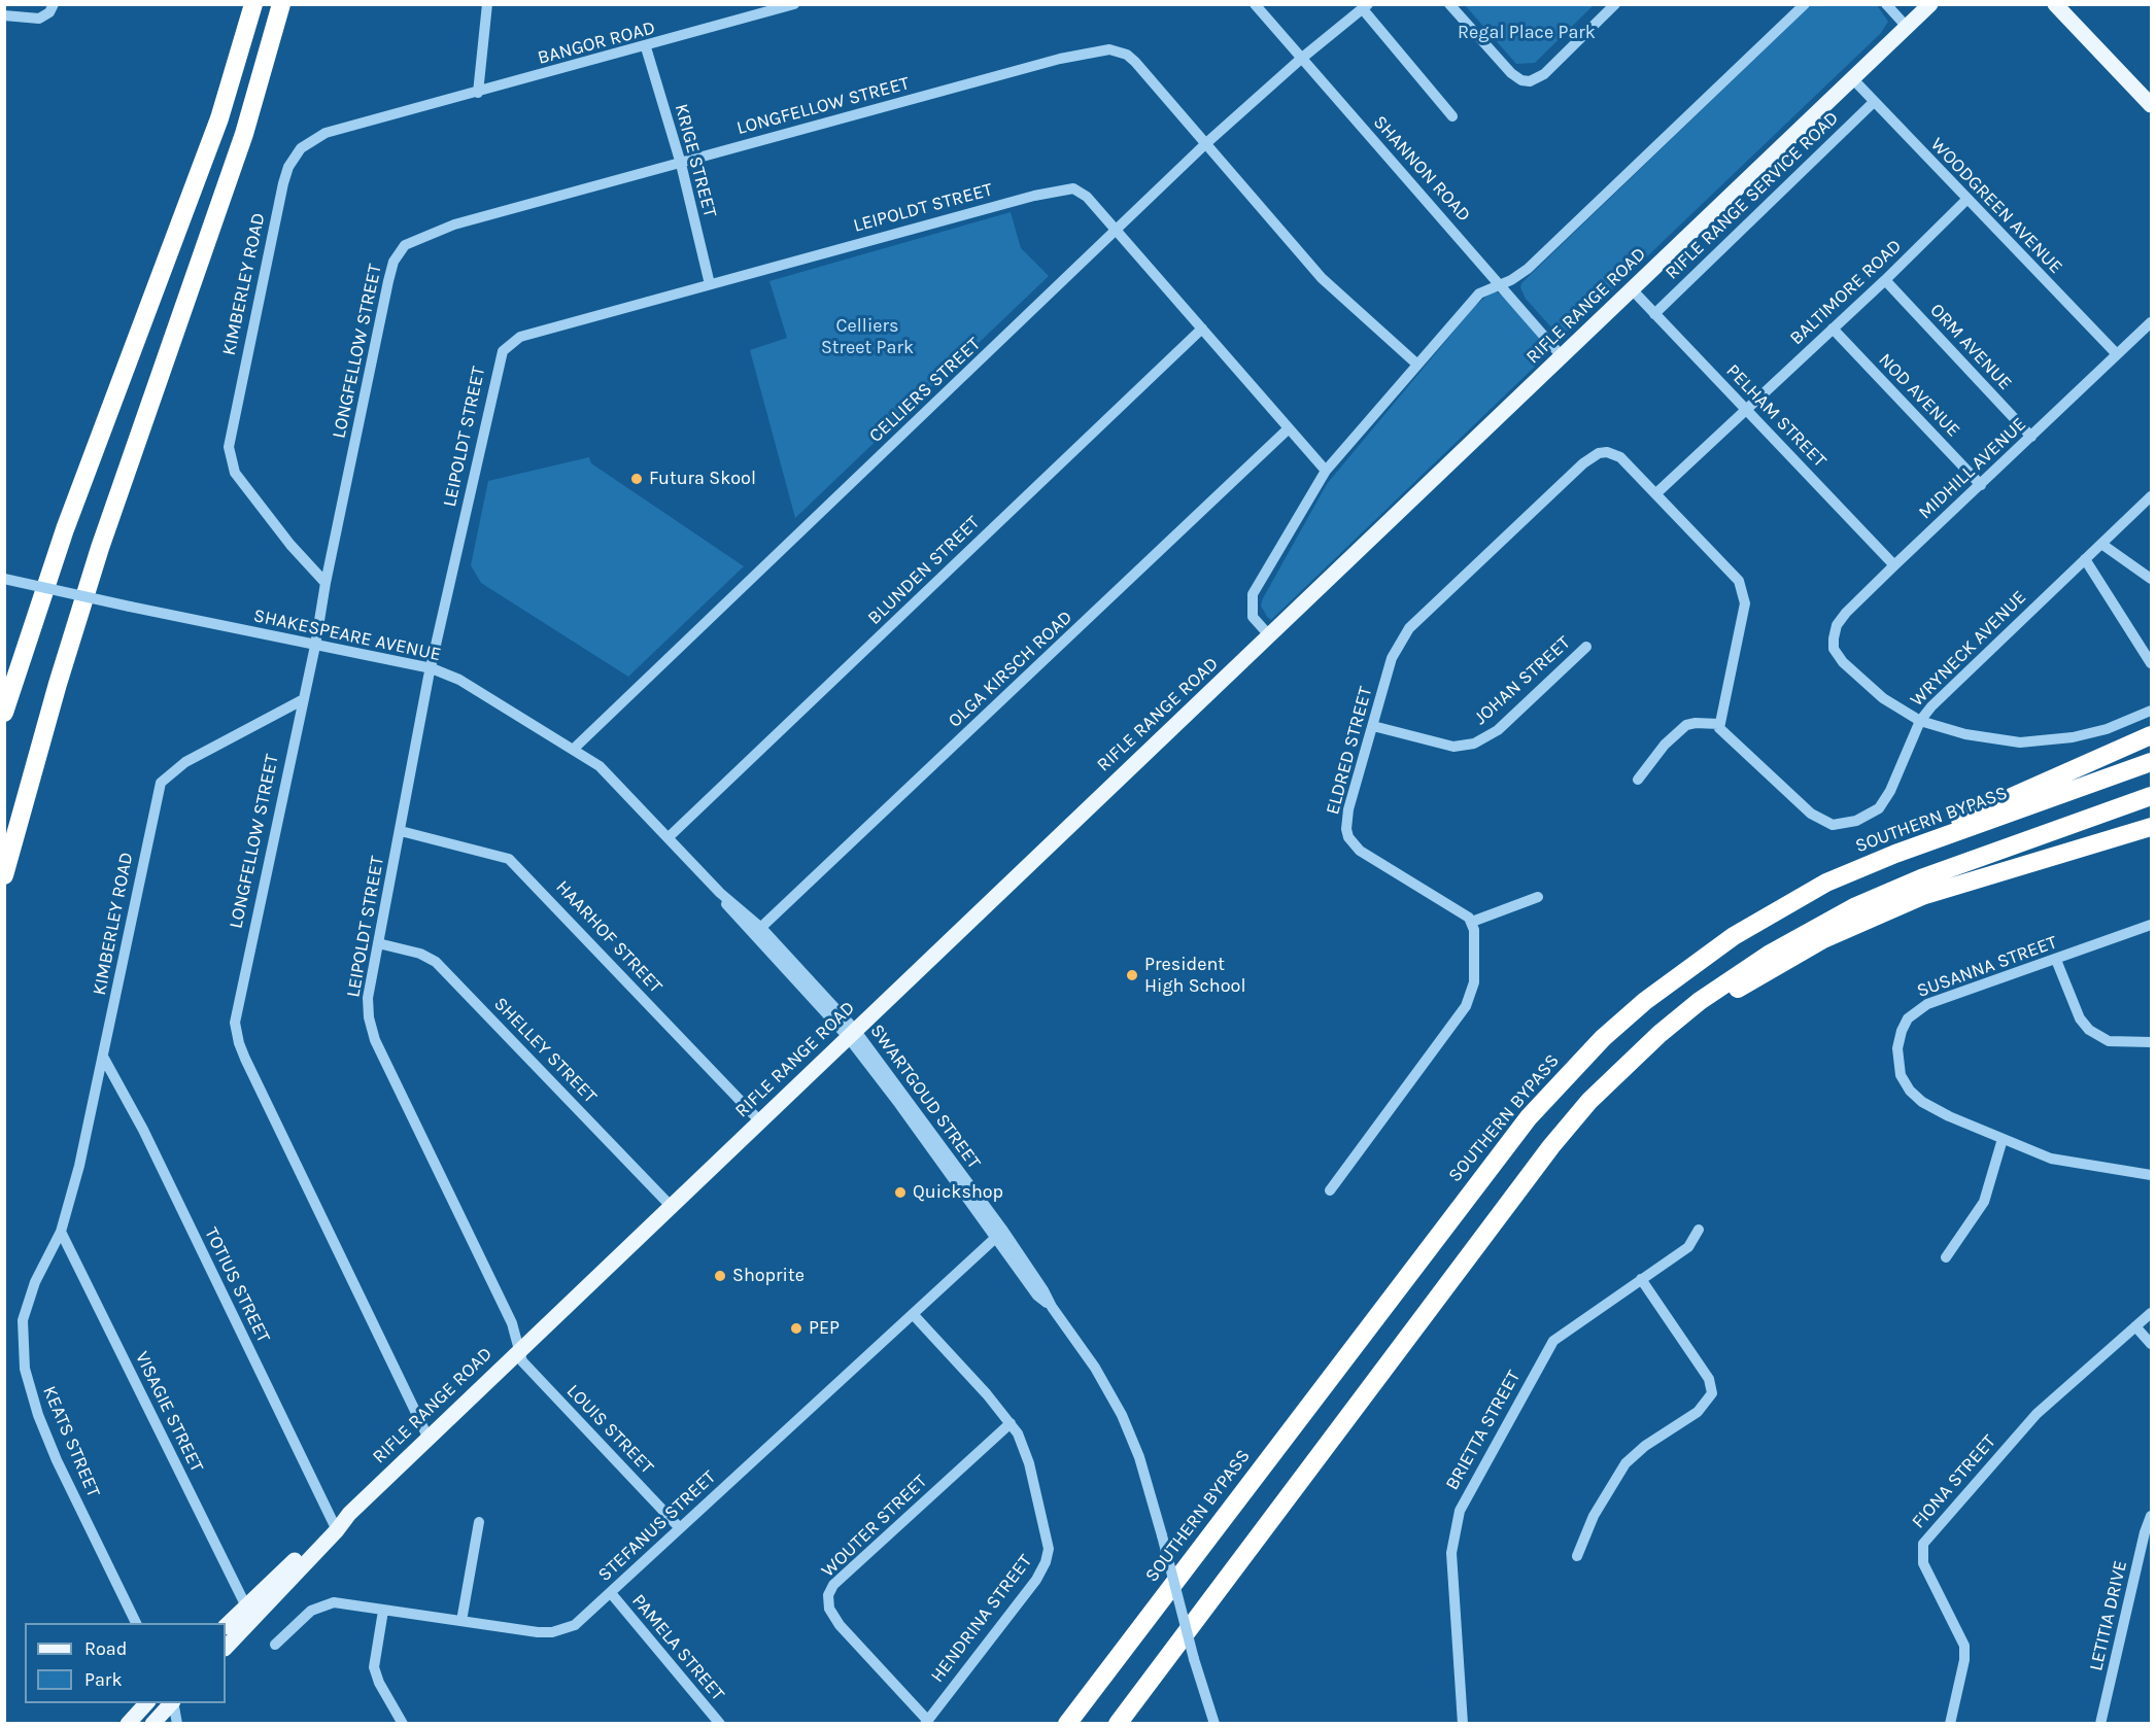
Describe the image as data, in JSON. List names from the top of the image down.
{
  "streets": {
    "highway": ["SOUTHERN BYPASS"],
    "main road": ["RIFLE RANGE ROAD"],
    "street": [
      "BANGOR ROAD",
      "LONGFELLOW STREET",
      "KRIGE STREET",
      "SHANNON ROAD",
      "RIFLE RANGE SERVICE ROAD",
      "WOODGREEN AVENUE",
      "LEIPOLDT STREET",
      "KIMBERLEY ROAD",
      "BALTIMORE ROAD",
      "ORM AVENUE",
      "CELLIERS STREET",
      "NOD AVENUE",
      "PELHAM STREET",
      "MIDHILL AVENUE",
      "BLUNDEN STREET",
      "SHAKESPEARE AVENUE",
      "WRYNECK AVENUE",
      "OLGA KIRSCH ROAD",
      "JOHAN STREET",
      "ELDRED STREET",
      "HAARHOF STREET",
      "SUSANNA STREET",
      "SHELLEY STREET",
      "SWARTGOUD STREET",
      "TOTIUS STREET",
      "VISAGIE STREET",
      "LOUIS STREET",
      "BRIETTA STREET",
      "KEATS STREET",
      "FIONA STREET",
      "STEFANUS STREET",
      "WOUTER STREET",
      "LETITIA DRIVE",
      "HENDRINA STREET",
      "PAMELA STREET"
    ]
  },
  "crossings": [
    ["BANGOR ROAD", "KRIGE STREET"],
    ["BANGOR ROAD", "KIMBERLEY ROAD"],
    ["LONGFELLOW STREET", "KRIGE STREET"],
    ["LONGFELLOW STREET", "KIMBERLEY ROAD"],
    ["LONGFELLOW STREET", "RIFLE RANGE ROAD"],
    ["LONGFELLOW STREET", "CELLIERS STREET"],
    ["LONGFELLOW STREET", "SHAKESPEARE AVENUE"],
    ["KRIGE STREET", "LEIPOLDT STREET"],
    ["SHANNON ROAD", "RIFLE RANGE ROAD"],
    ["SHANNON ROAD", "CELLIERS STREET"],
    ["RIFLE RANGE SERVICE ROAD", "WOODGREEN AVENUE"],
    ["RIFLE RANGE SERVICE ROAD", "PELHAM STREET"],
    ["WOODGREEN AVENUE", "BALTIMORE ROAD"],
    ["WOODGREEN AVENUE", "RIFLE RANGE ROAD"],
    ["WOODGREEN AVENUE", "MIDHILL AVENUE"],
    ["LEIPOLDT STREET", "RIFLE RANGE ROAD"],
    ["LEIPOLDT STREET", "CELLIERS STREET"],
    ["LEIPOLDT STREET", "BLUNDEN STREET"],
    ["LEIPOLDT STREET", "SHAKESPEARE AVENUE"],
    ["LEIPOLDT STREET", "OLGA KIRSCH ROAD"],
    ["LEIPOLDT STREET", "HAARHOF STREET"],
    ["LEIPOLDT STREET", "SHELLEY STREET"],
    ["LEIPOLDT STREET", "LOUIS STREET"],
    ["KIMBERLEY ROAD", "TOTIUS STREET"],
    ["KIMBERLEY ROAD", "VISAGIE STREET"],
    ["KIMBERLEY ROAD", "KEATS STREET"],
    ["BALTIMORE ROAD", "ORM AVENUE"],
    ["BALTIMORE ROAD", "NOD AVENUE"],
    ["BALTIMORE ROAD", "PELHAM STREET"],
    ["BALTIMORE ROAD", "ELDRED STREET"],
    ["RIFLE RANGE ROAD", "PELHAM STREET"],
    ["RIFLE RANGE ROAD", "SHAKESPEARE AVENUE"],
    ["RIFLE RANGE ROAD", "HAARHOF STREET"],
    ["RIFLE RANGE ROAD", "SHELLEY STREET"],
    ["RIFLE RANGE ROAD", "SWARTGOUD STREET"],
    ["RIFLE RANGE ROAD", "TOTIUS STREET"],
    ["RIFLE RANGE ROAD", "VISAGIE STREET"],
    ["RIFLE RANGE ROAD", "LOUIS STREET"],
    ["ORM AVENUE", "MIDHILL AVENUE"],
    ["CELLIERS STREET", "SHAKESPEARE AVENUE"],
    ["NOD AVENUE", "MIDHILL AVENUE"],
    ["PELHAM STREET", "MIDHILL AVENUE"],
    ["MIDHILL AVENUE", "WRYNECK AVENUE"],
    ["BLUNDEN STREET", "SHAKESPEARE AVENUE"],
    ["SHAKESPEARE AVENUE", "OLGA KIRSCH ROAD"],
    ["SHAKESPEARE AVENUE", "SWARTGOUD STREET"],
    ["JOHAN STREET", "ELDRED STREET"],
    ["SWARTGOUD STREET", "STEFANUS STREET"],
    ["VISAGIE STREET", "KEATS STREET"],
    ["LOUIS STREET", "STEFANUS STREET"],
    ["STEFANUS STREET", "HENDRINA STREET"],
    ["STEFANUS STREET", "PAMELA STREET"],
    ["WOUTER STREET", "HENDRINA STREET"]
  ],
  "parks": ["Regal Place Park", "Celliers Street Park"],
  "places": [
    "Futura Skool",
    "President High School",
    "Quickshop",
    "Shoprite",
    "PEP"
  ],
  "legend": ["Road", "Park"]
}
